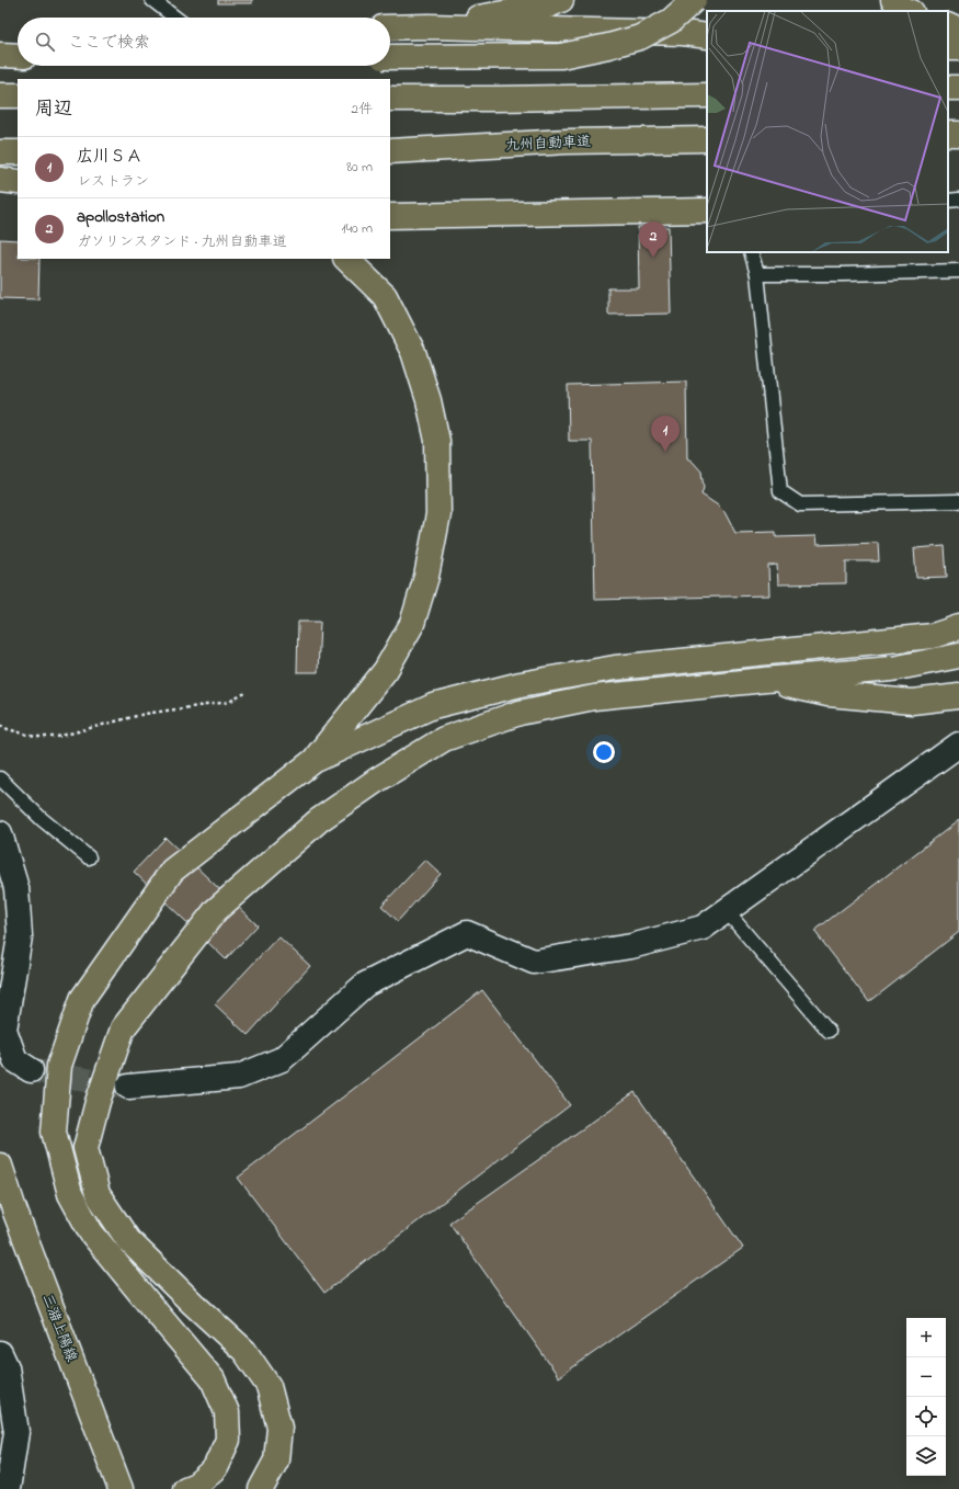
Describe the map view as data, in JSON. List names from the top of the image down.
{
  "streets": {
    "main road": ["九州自動車道", "三潴上陽線"]
  },
  "page": {
    "search": "ここで検索",
    "heading": ["周辺", "2件"],
    "list": [
      {
        "mark": "1",
        "name": "広川ＳＡ",
        "note": "レストラン",
        "value": "80 m"
      },
      {
        "mark": "2",
        "name": "apollostation",
        "note": "ガソリンスタンド · 九州自動車道",
        "value": "140 m"
      }
    ],
    "pins": ["2", "1"],
    "map_buttons": ["+", "−"]
  }
}
